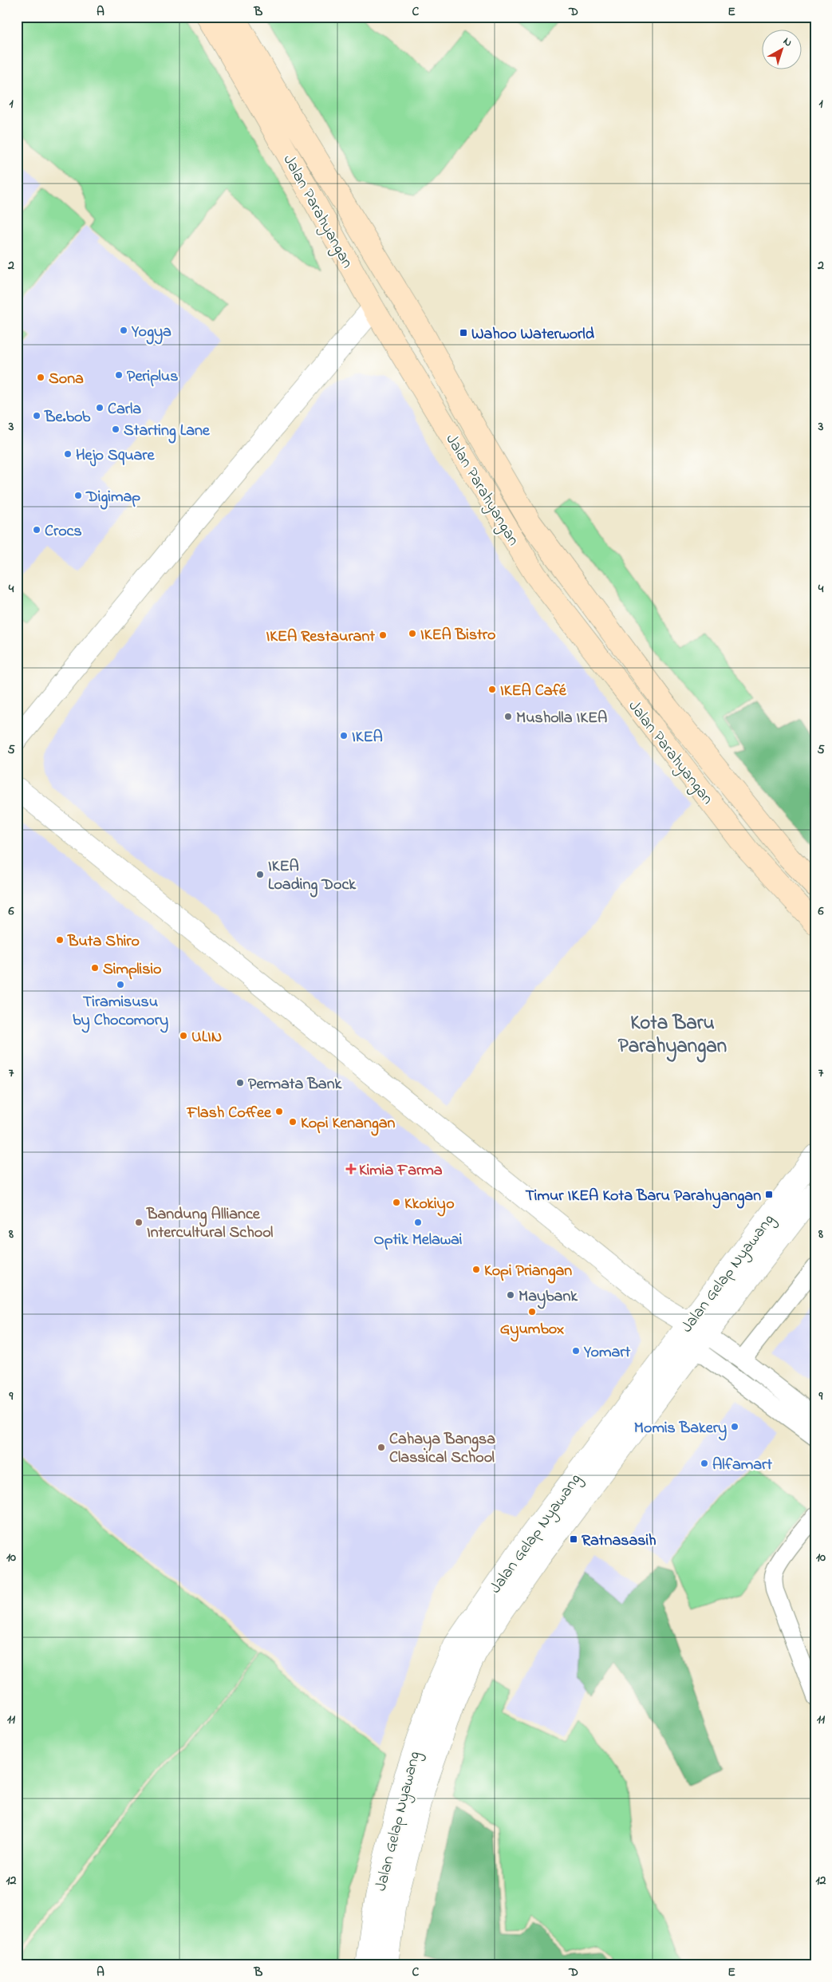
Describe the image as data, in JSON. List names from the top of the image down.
{
  "streets": {
    "main road": ["Jalan Parahyangan"],
    "street": ["Jalan Gelap Nyawang"]
  },
  "districts": ["Kota Baru Parahyangan"],
  "places": {
    "other": [
      "Yogya",
      "Periplus",
      "Sona",
      "Carla",
      "Be.bob",
      "Starting Lane",
      "Hejo Square",
      "Digimap",
      "Crocs",
      "IKEA Bistro",
      "IKEA Restaurant",
      "IKEA Café",
      "Musholla IKEA",
      "IKEA",
      "IKEA Loading Dock",
      "Buta Shiro",
      "Simplisio",
      "Tiramisusu by Chocomory",
      "ULIN",
      "Permata Bank",
      "Flash Coffee",
      "Kopi Kenangan",
      "Kkokiyo",
      "Bandung Alliance Intercultural School",
      "Optik Melawai",
      "Kopi Priangan",
      "Maybank",
      "Gyumbox",
      "Yomart",
      "Momis Bakery",
      "Cahaya Bangsa Classical School",
      "Alfamart"
    ],
    "transit": ["Wahoo Waterworld", "Timur IKEA Kota Baru Parahyangan", "Ratnasasih"],
    "health": ["Kimia Farma"]
  },
  "north": "top right",
  "grid": {
    "columns": [
      "A",
      "B",
      "C",
      "D",
      "E"
    ],
    "rows": [
      "1",
      "2",
      "3",
      "4",
      "5",
      "6",
      "7",
      "8",
      "9",
      "10",
      "11",
      "12"
    ]
  }
}
